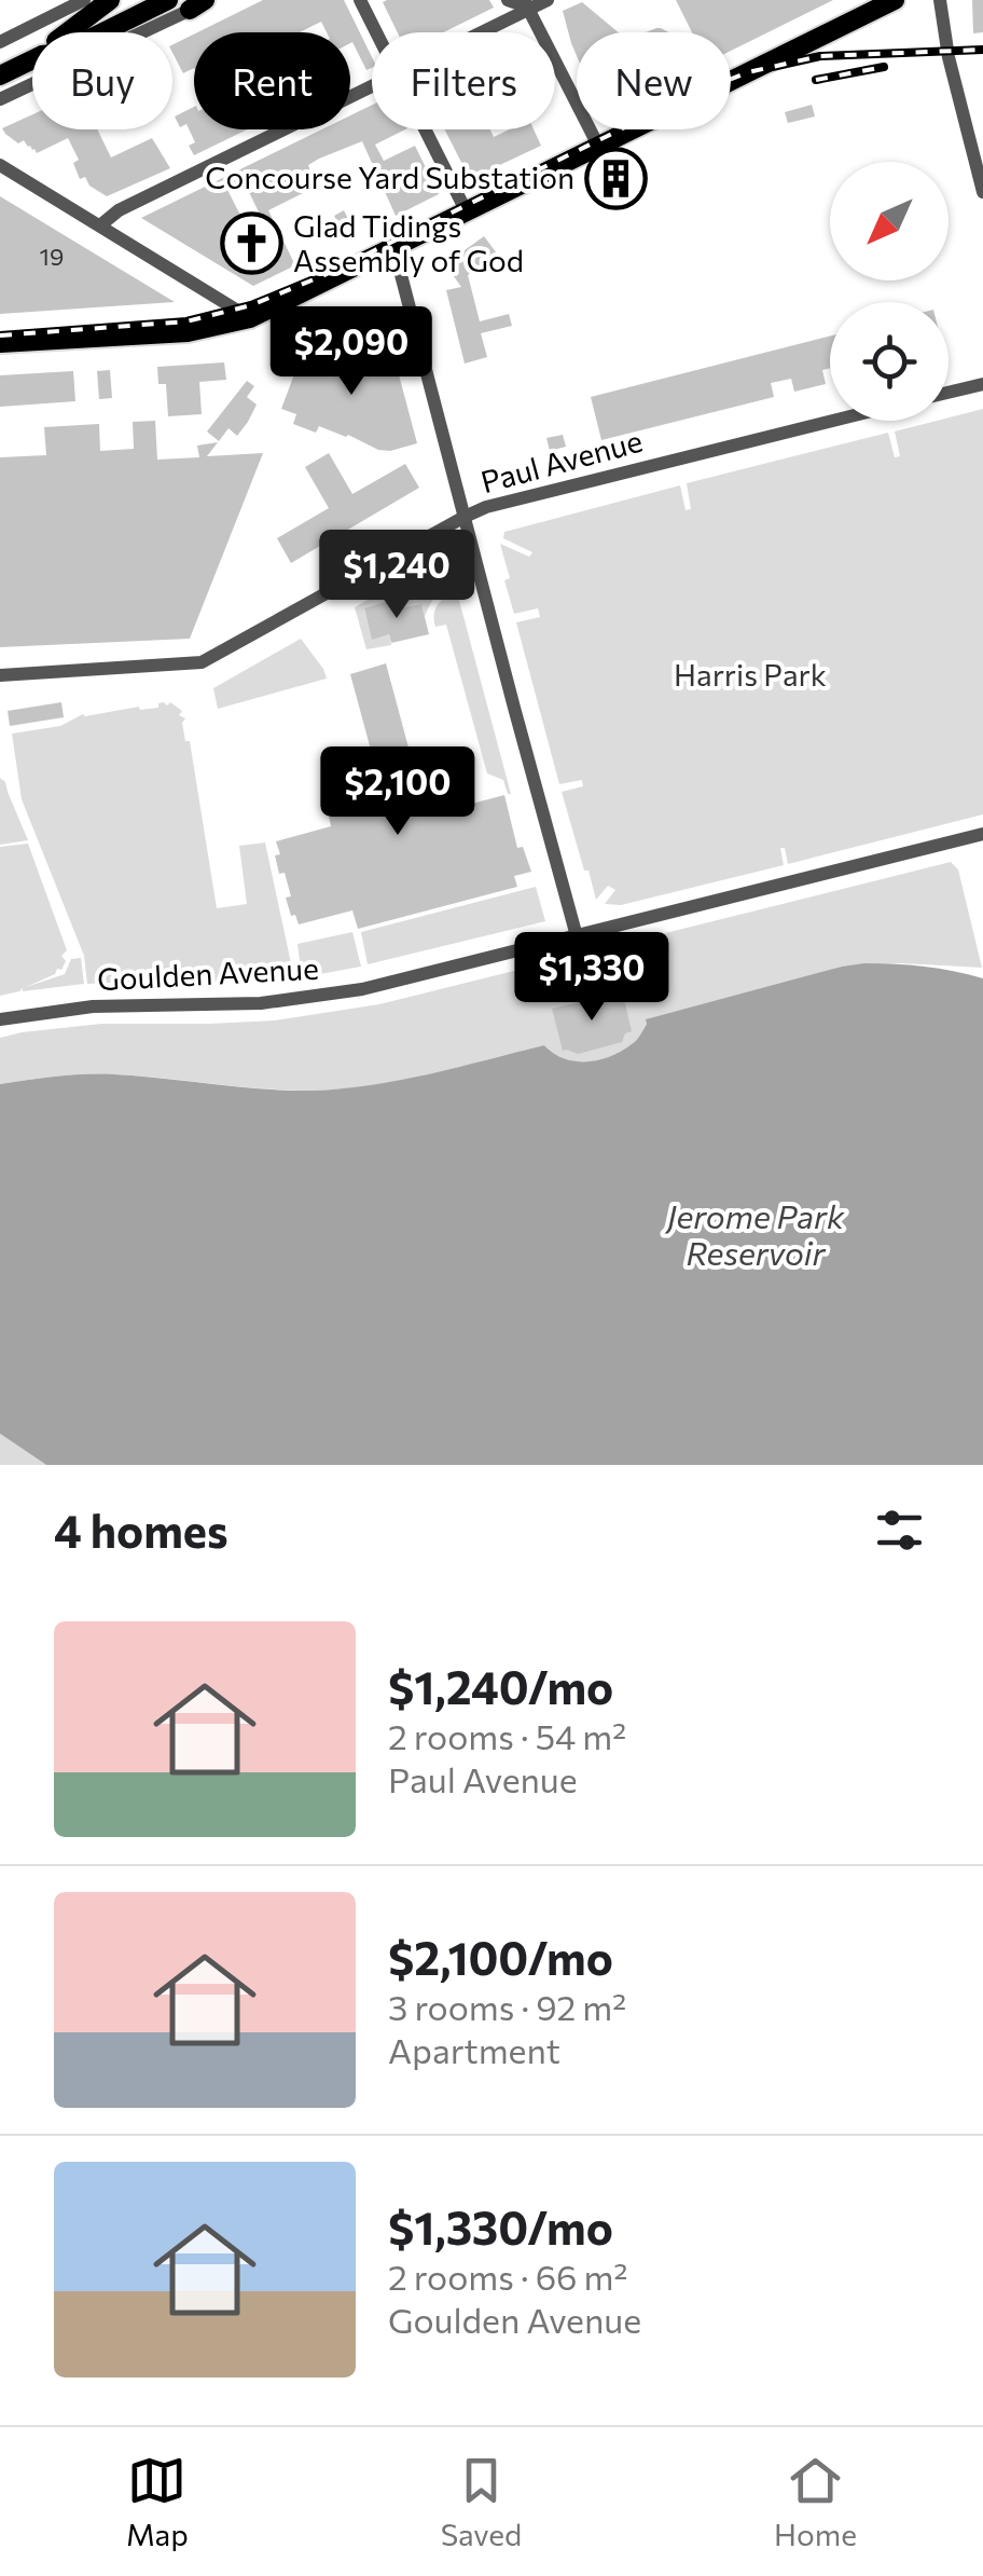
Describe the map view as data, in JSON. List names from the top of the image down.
{
  "streets": {
    "street": ["Paul Avenue", "Goulden Avenue"]
  },
  "water": ["Jerome Park Reservoir"],
  "parks": ["Harris Park"],
  "places": {
    "building": ["Concourse Yard Substation"],
    "church": ["Glad Tidings Assembly of God"]
  },
  "house_numbers": ["19"],
  "north": "bottom left",
  "page": {
    "chip": [
      "Buy",
      "Rent",
      "Filters",
      "New"
    ],
    "price": [
      "$2,090",
      "$1,240",
      "$2,100",
      "$1,330"
    ],
    "heading": "4 homes",
    "list": [
      {
        "name": "$1,240/mo",
        "note": "2 rooms · 54 m² · Paul Avenue"
      },
      {
        "name": "$2,100/mo",
        "note": "3 rooms · 92 m² · Apartment"
      },
      {
        "name": "$1,330/mo",
        "note": "2 rooms · 66 m² · Goulden Avenue"
      }
    ],
    "tabs": ["Map", "Saved", "Home"]
  }
}
